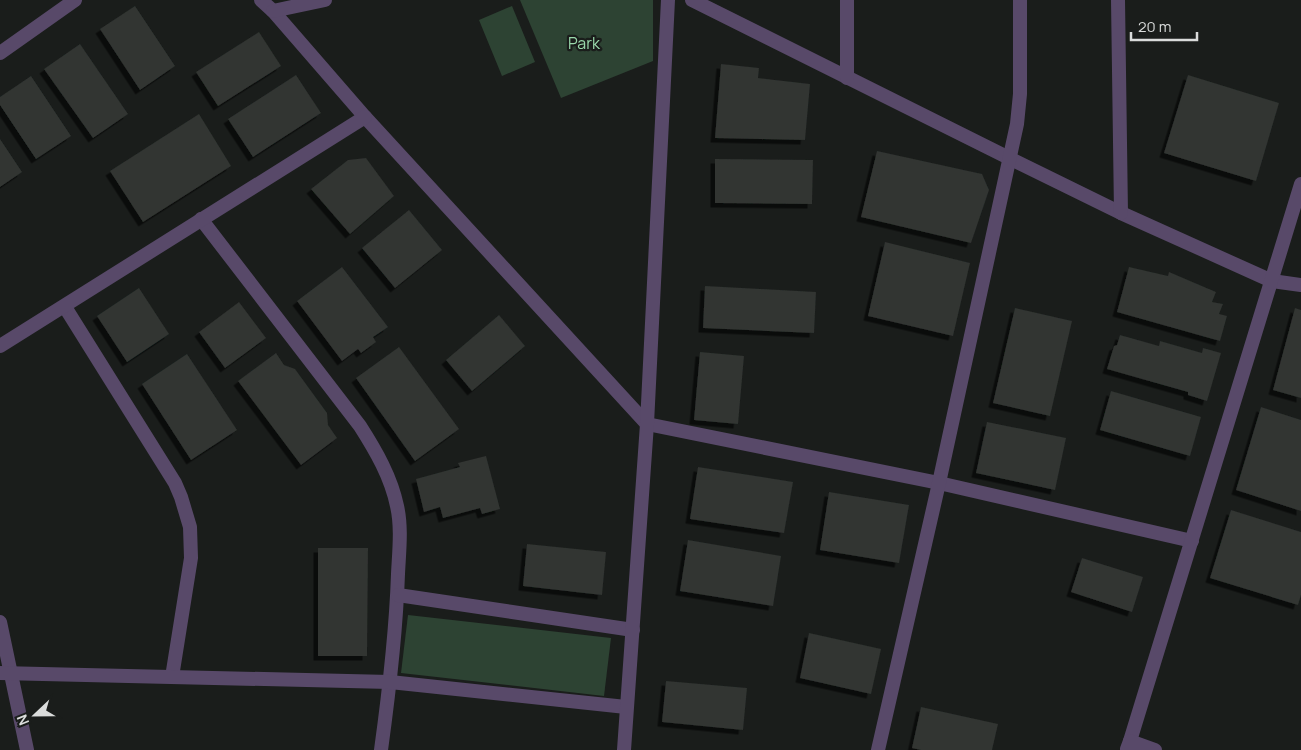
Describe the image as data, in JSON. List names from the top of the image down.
{
  "parks": ["Park"],
  "scale_bar": "20 m",
  "north": "left"
}
